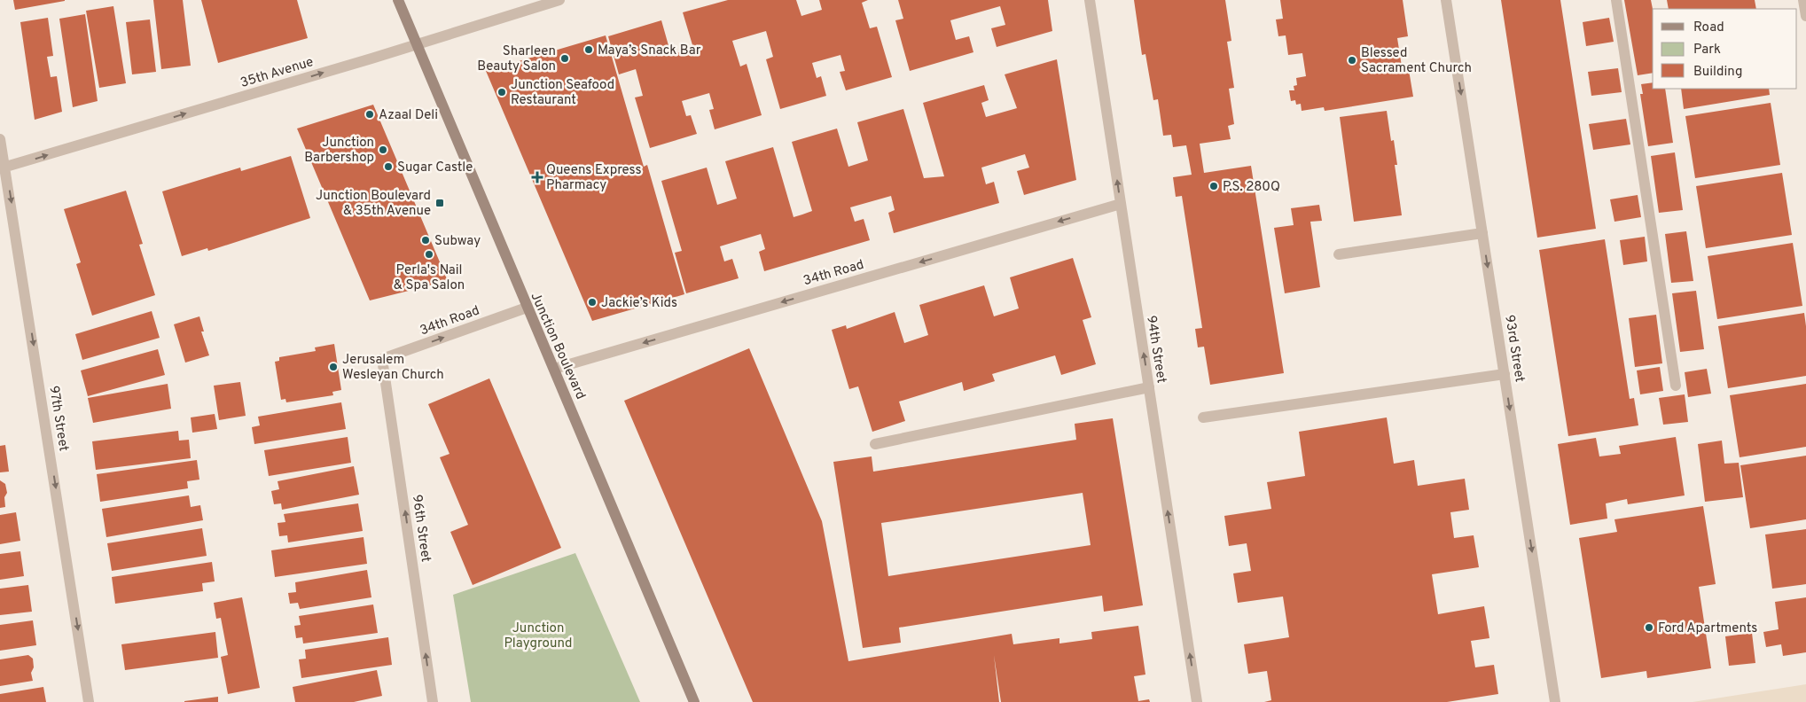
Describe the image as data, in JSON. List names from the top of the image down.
{
  "streets": {
    "main road": ["Junction Boulevard"],
    "street": [
      "35th Avenue",
      "34th Road",
      "93rd Street",
      "94th Street",
      "97th Street",
      "96th Street"
    ]
  },
  "crossings": [
    ["35th Avenue", "Junction Boulevard"],
    ["35th Avenue", "97th Street"],
    ["34th Road", "Junction Boulevard"],
    ["34th Road", "94th Street"],
    ["34th Road", "96th Street"]
  ],
  "one_way": [
    "35th Avenue",
    "93rd Street",
    "94th Street",
    "97th Street",
    "96th Street"
  ],
  "parks": ["Junction Playground"],
  "places": {
    "other": [
      "Maya’s Snack Bar",
      "Sharleen Beauty Salon",
      "Blessed Sacrament Church",
      "Junction Seafood Restaurant",
      "Azaal Deli",
      "Junction Barbershop",
      "Sugar Castle",
      "P.S. 280Q",
      "Subway",
      "Perla's Nail & Spa Salon",
      "Jackie’s Kids",
      "Jerusalem Wesleyan Church",
      "Ford Apartments"
    ],
    "health": ["Queens Express Pharmacy"],
    "transit": ["Junction Boulevard & 35th Avenue"]
  },
  "legend": ["Road", "Park", "Building"]
}
